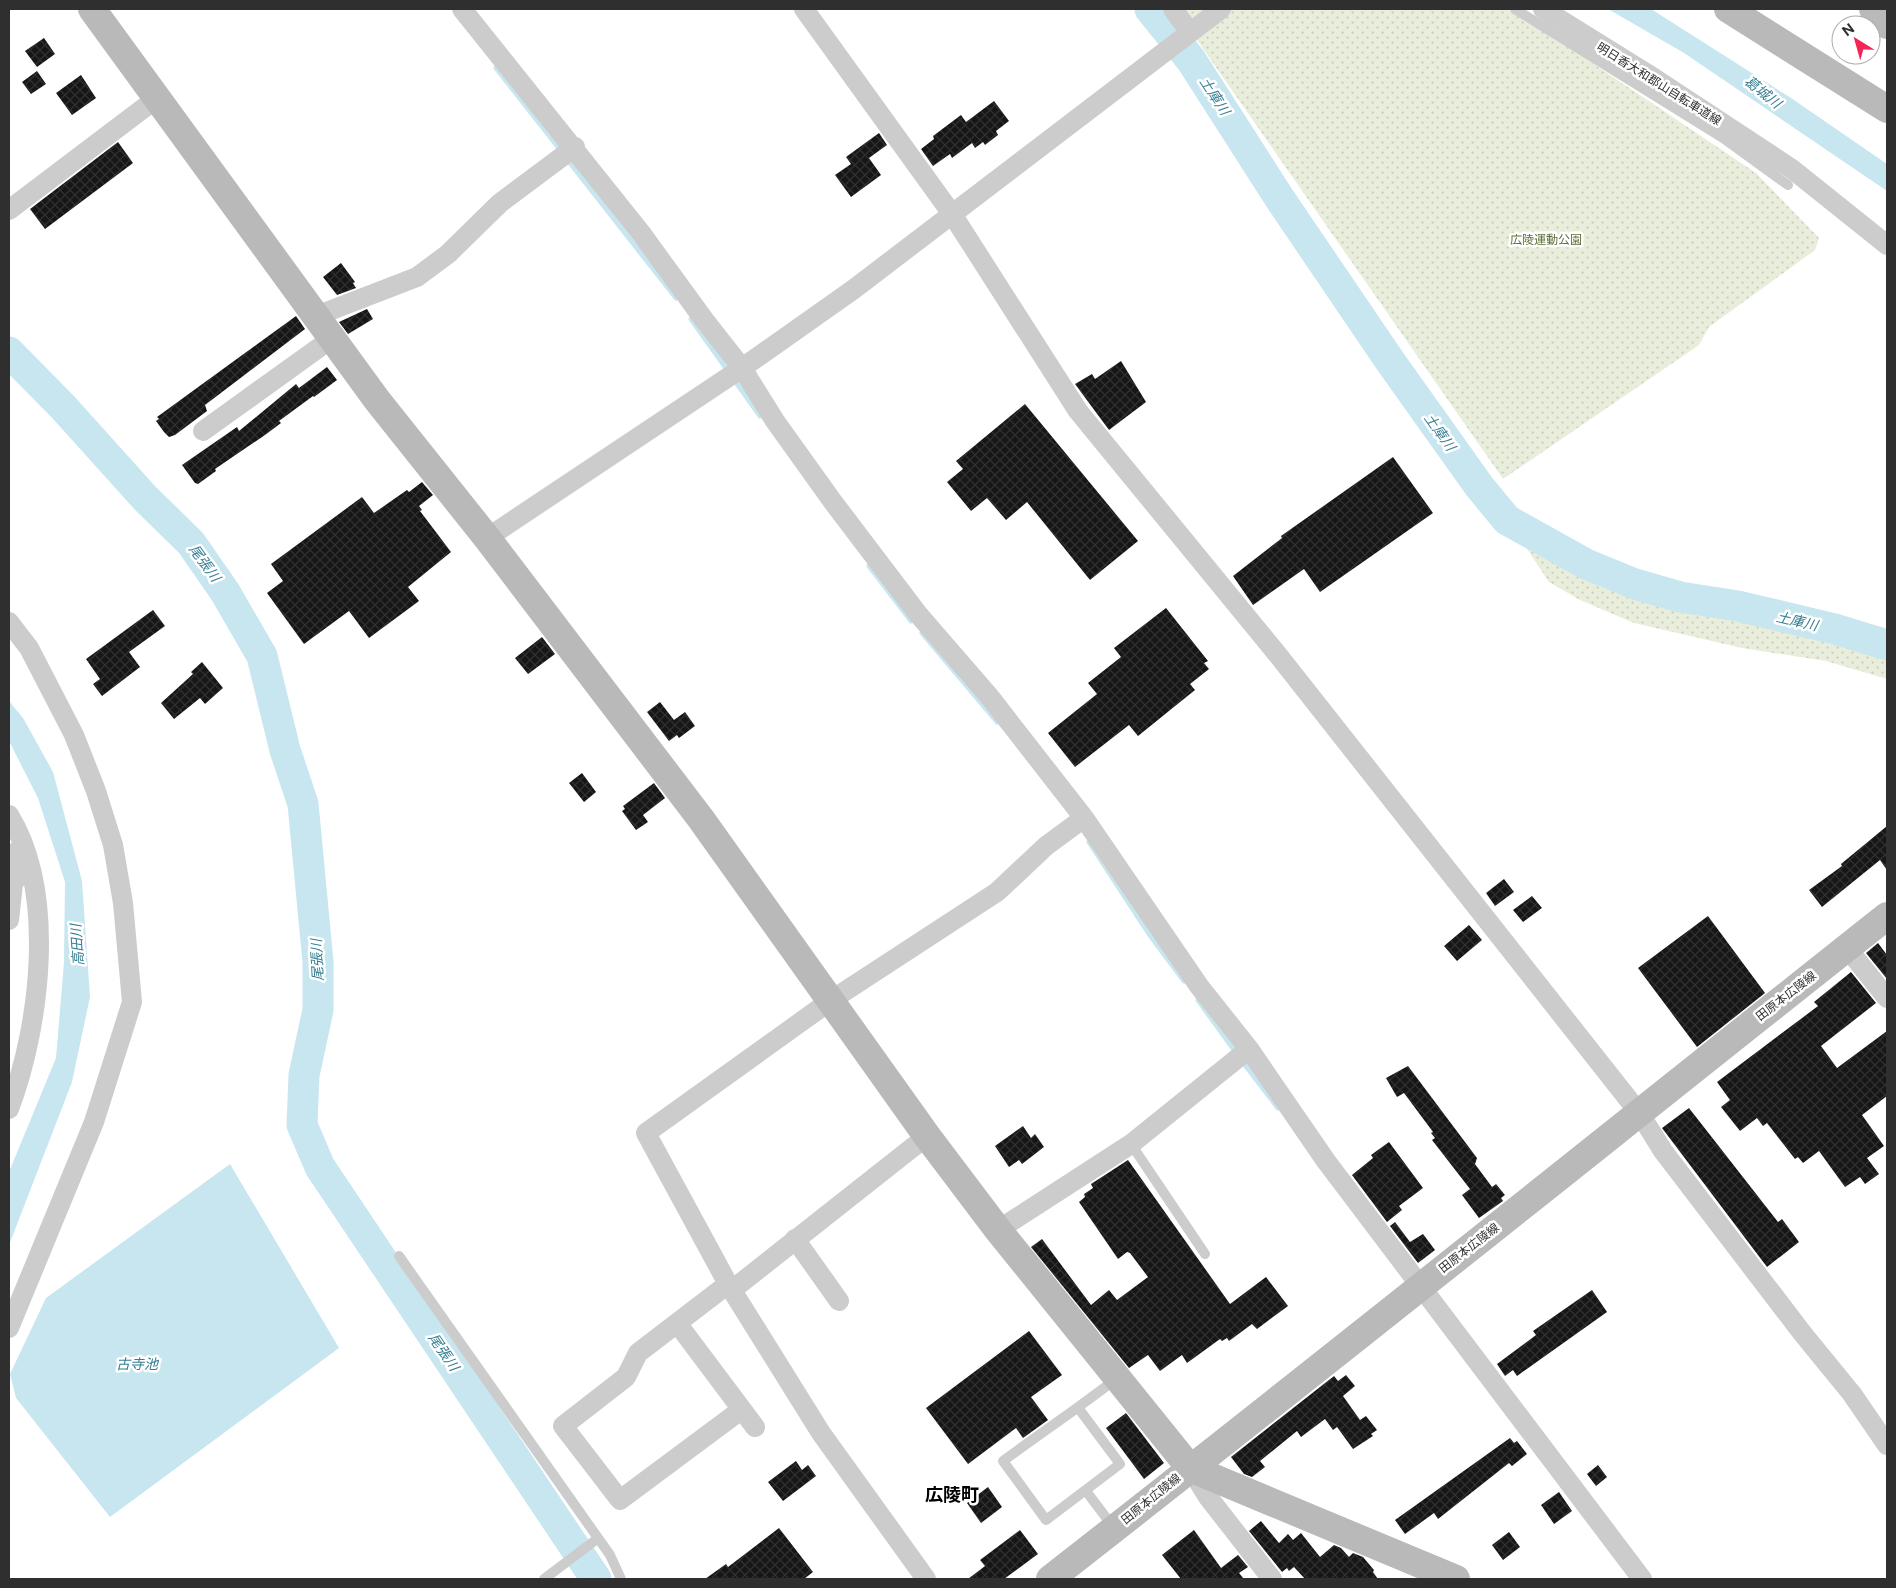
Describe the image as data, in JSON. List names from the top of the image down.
{
  "streets": {
    "street": ["田原本広陵線"],
    "lane": ["明日香大和郡山自転車道線"]
  },
  "districts": ["広陵町"],
  "water": [
    "葛城川",
    "土庫川",
    "尾張川",
    "高田川",
    "古寺池"
  ],
  "parks": ["広陵運動公園"],
  "north": "top left"
}
